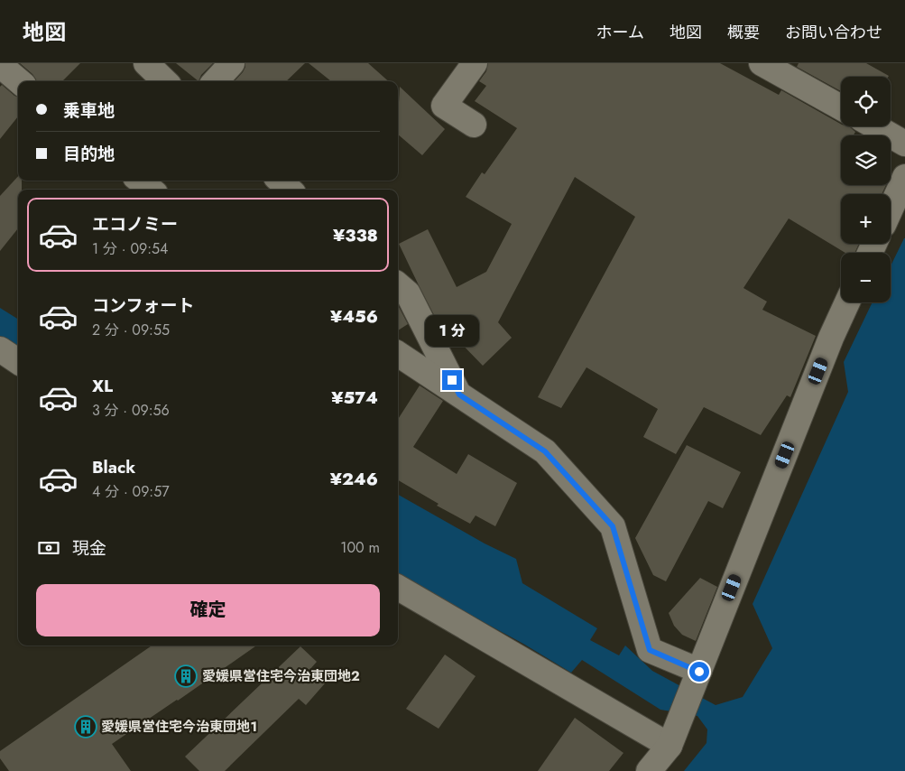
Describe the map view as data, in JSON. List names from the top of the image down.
{
  "places": {
    "building": ["愛媛県営住宅今治東団地２", "愛媛県営住宅今治東団地１"]
  },
  "page": {
    "header": "地図",
    "nav": [
      "ホーム",
      "地図",
      "概要",
      "お問い合わせ"
    ],
    "map_buttons": ["+", "−"],
    "banner": ["乗車地", "目的地"],
    "list": [
      {
        "name": "エコノミー",
        "note": "1 分 · 09:54",
        "value": "¥338"
      },
      {
        "name": "コンフォート",
        "note": "2 分 · 09:55",
        "value": "¥456"
      },
      {
        "name": "XL",
        "note": "3 分 · 09:56",
        "value": "¥574"
      },
      {
        "name": "Black",
        "note": "4 分 · 09:57",
        "value": "¥246"
      }
    ],
    "bubble": "1 分",
    "pay": ["現金", "100 m"],
    "buttons": "確定"
  }
}
